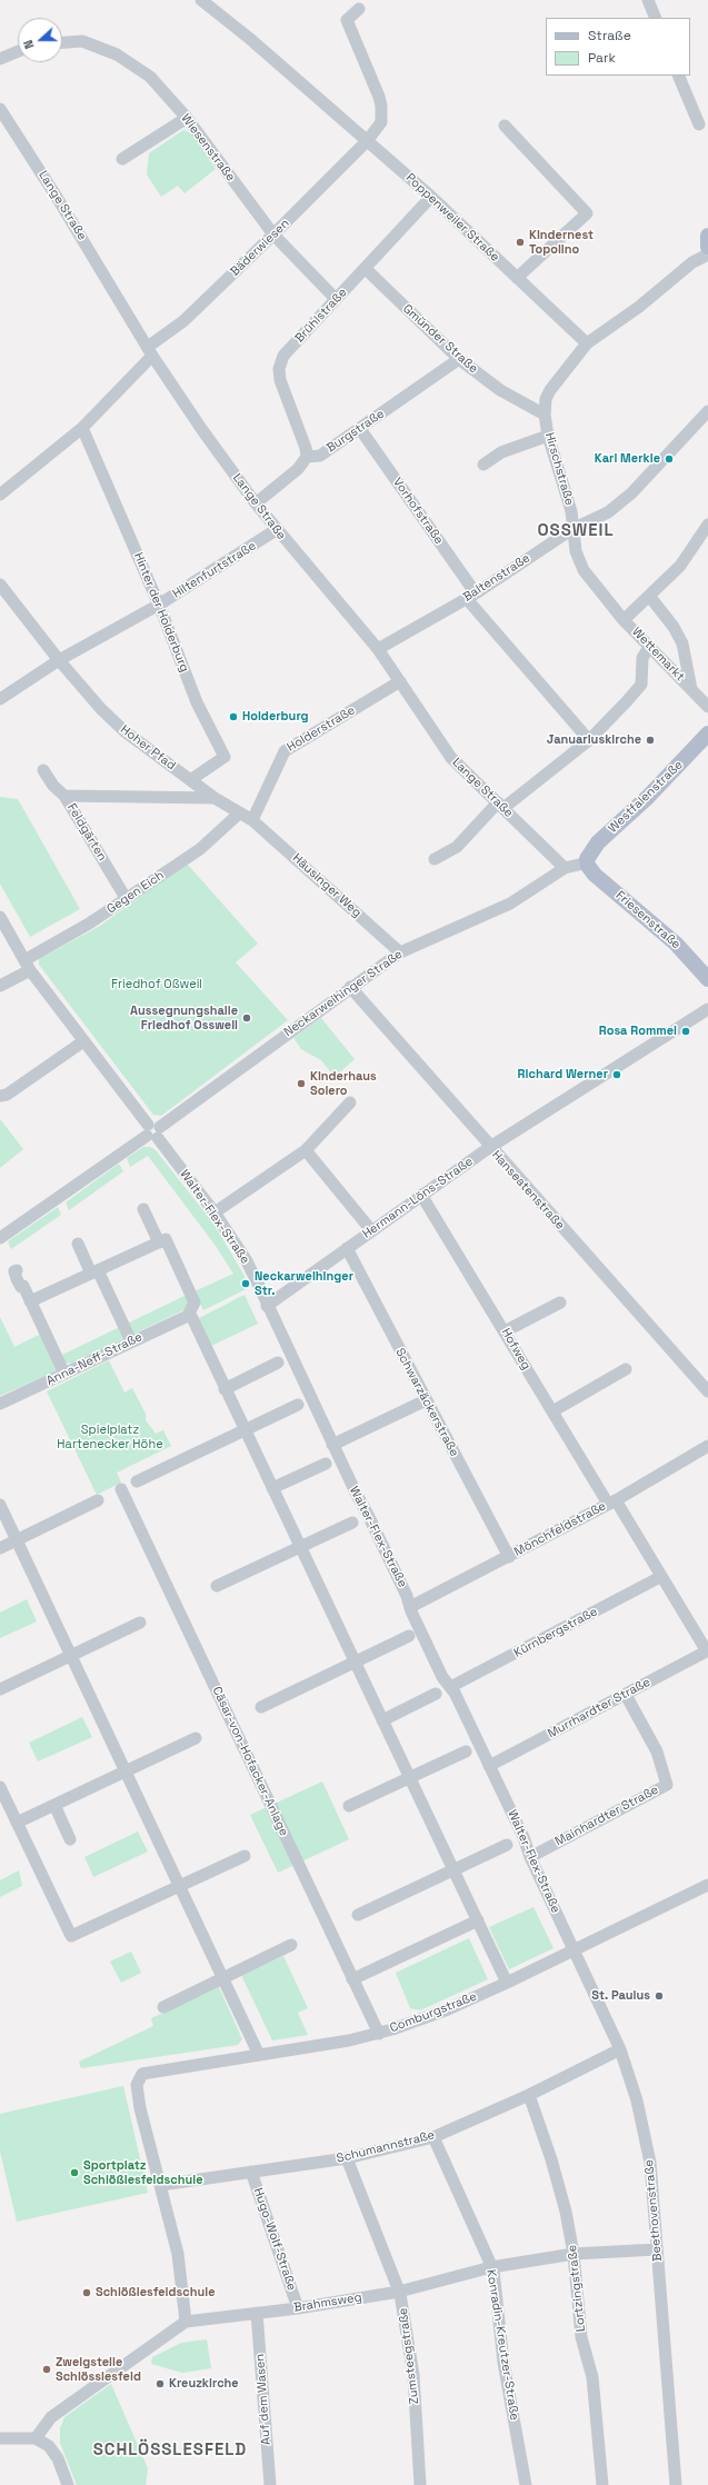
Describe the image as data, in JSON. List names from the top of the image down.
{
  "streets": {
    "main road": ["Westfalenstraße", "Friesenstraße"],
    "street": [
      "Wiesenstraße",
      "Lange Straße",
      "Poppenweiler Straße",
      "Bäderwiesen",
      "Brühlstraße",
      "Gmünder Straße",
      "Burgstraße",
      "Hirschstraße",
      "Vorhofstraße",
      "Hiltenfurtstraße",
      "Baltenstraße",
      "Hinter der Holderburg",
      "Wettemarkt",
      "Holderstraße",
      "Hoher Pfad",
      "Feldgärten",
      "Häusinger Weg",
      "Gegen Eich",
      "Neckarweihinger Straße",
      "Hanseatenstraße",
      "Hermann-Löns-Straße",
      "Walter-Flex-Straße",
      "Hofweg",
      "Anna-Neff-Straße",
      "Schwarzäckerstraße",
      "Mönchfeldstraße",
      "Kürnbergstraße",
      "Murrhardter Straße",
      "Cäsar-von-Hofacker-Anlage",
      "Mainhardter Straße",
      "Comburgstraße",
      "Schumannstraße",
      "Beethovenstraße",
      "Hugo-Wolf-Straße",
      "Lortzingstraße",
      "Brahmsweg",
      "Konradin-Kreutzer-Straße",
      "Zumsteegstraße",
      "Auf dem Wasen"
    ]
  },
  "crossings": [
    ["Wiesenstraße", "Bäderwiesen"],
    ["Wiesenstraße", "Brühlstraße"],
    ["Lange Straße", "Bäderwiesen"],
    ["Lange Straße", "Hiltenfurtstraße"],
    ["Lange Straße", "Baltenstraße"],
    ["Lange Straße", "Holderstraße"],
    ["Lange Straße", "Neckarweihinger Straße"],
    ["Poppenweiler Straße", "Bäderwiesen"],
    ["Poppenweiler Straße", "Brühlstraße"],
    ["Poppenweiler Straße", "Hirschstraße"],
    ["Bäderwiesen", "Hinter der Holderburg"],
    ["Brühlstraße", "Gmünder Straße"],
    ["Brühlstraße", "Burgstraße"],
    ["Gmünder Straße", "Burgstraße"],
    ["Gmünder Straße", "Hirschstraße"],
    ["Burgstraße", "Vorhofstraße"],
    ["Hirschstraße", "Baltenstraße"],
    ["Hirschstraße", "Wettemarkt"],
    ["Vorhofstraße", "Baltenstraße"],
    ["Hiltenfurtstraße", "Hinter der Holderburg"],
    ["Hiltenfurtstraße", "Hoher Pfad"],
    ["Hinter der Holderburg", "Hoher Pfad"],
    ["Holderstraße", "Hoher Pfad"],
    ["Holderstraße", "Häusinger Weg"],
    ["Hoher Pfad", "Häusinger Weg"],
    ["Hoher Pfad", "Gegen Eich"],
    ["Westfalenstraße", "Friesenstraße"],
    ["Westfalenstraße", "Neckarweihinger Straße"],
    ["Feldgärten", "Gegen Eich"],
    ["Häusinger Weg", "Neckarweihinger Straße"],
    ["Gegen Eich", "Walter-Flex-Straße"],
    ["Friesenstraße", "Neckarweihinger Straße"],
    ["Neckarweihinger Straße", "Hanseatenstraße"],
    ["Neckarweihinger Straße", "Walter-Flex-Straße"],
    ["Hanseatenstraße", "Hermann-Löns-Straße"],
    ["Hermann-Löns-Straße", "Walter-Flex-Straße"],
    ["Hermann-Löns-Straße", "Hofweg"],
    ["Hermann-Löns-Straße", "Schwarzäckerstraße"],
    ["Walter-Flex-Straße", "Mönchfeldstraße"],
    ["Walter-Flex-Straße", "Kürnbergstraße"],
    ["Walter-Flex-Straße", "Murrhardter Straße"],
    ["Walter-Flex-Straße", "Mainhardter Straße"],
    ["Walter-Flex-Straße", "Comburgstraße"],
    ["Walter-Flex-Straße", "Beethovenstraße"],
    ["Hofweg", "Mönchfeldstraße"],
    ["Hofweg", "Kürnbergstraße"],
    ["Hofweg", "Murrhardter Straße"],
    ["Schwarzäckerstraße", "Mönchfeldstraße"],
    ["Murrhardter Straße", "Mainhardter Straße"],
    ["Cäsar-von-Hofacker-Anlage", "Comburgstraße"],
    ["Comburgstraße", "Schumannstraße"],
    ["Comburgstraße", "Beethovenstraße"],
    ["Schumannstraße", "Beethovenstraße"],
    ["Schumannstraße", "Hugo-Wolf-Straße"],
    ["Schumannstraße", "Lortzingstraße"],
    ["Schumannstraße", "Konradin-Kreutzer-Straße"],
    ["Schumannstraße", "Zumsteegstraße"],
    ["Beethovenstraße", "Brahmsweg"],
    ["Hugo-Wolf-Straße", "Brahmsweg"],
    ["Lortzingstraße", "Brahmsweg"],
    ["Brahmsweg", "Konradin-Kreutzer-Straße"],
    ["Brahmsweg", "Zumsteegstraße"],
    ["Brahmsweg", "Auf dem Wasen"]
  ],
  "districts": ["OSSWEIL", "SCHLÖSSLESFELD"],
  "parks": ["Friedhof Oßweil", "Spielplatz Hartenecker Höhe"],
  "places": [
    "Kindernest Topolino",
    "Karl Merkle",
    "Holderburg",
    "Januariuskirche",
    "Aussegnungshalle Friedhof Ossweil",
    "Rosa Rommel",
    "Richard Werner",
    "Kinderhaus Solero",
    "Neckarweihinger Str.",
    "St. Paulus",
    "Sportplatz Schlößlesfeldschule",
    "Schlößlesfeldschule",
    "Zweigstelle Schlösslesfeld",
    "Kreuzkirche"
  ],
  "legend": ["Straße", "Park"],
  "north": "left"
}
